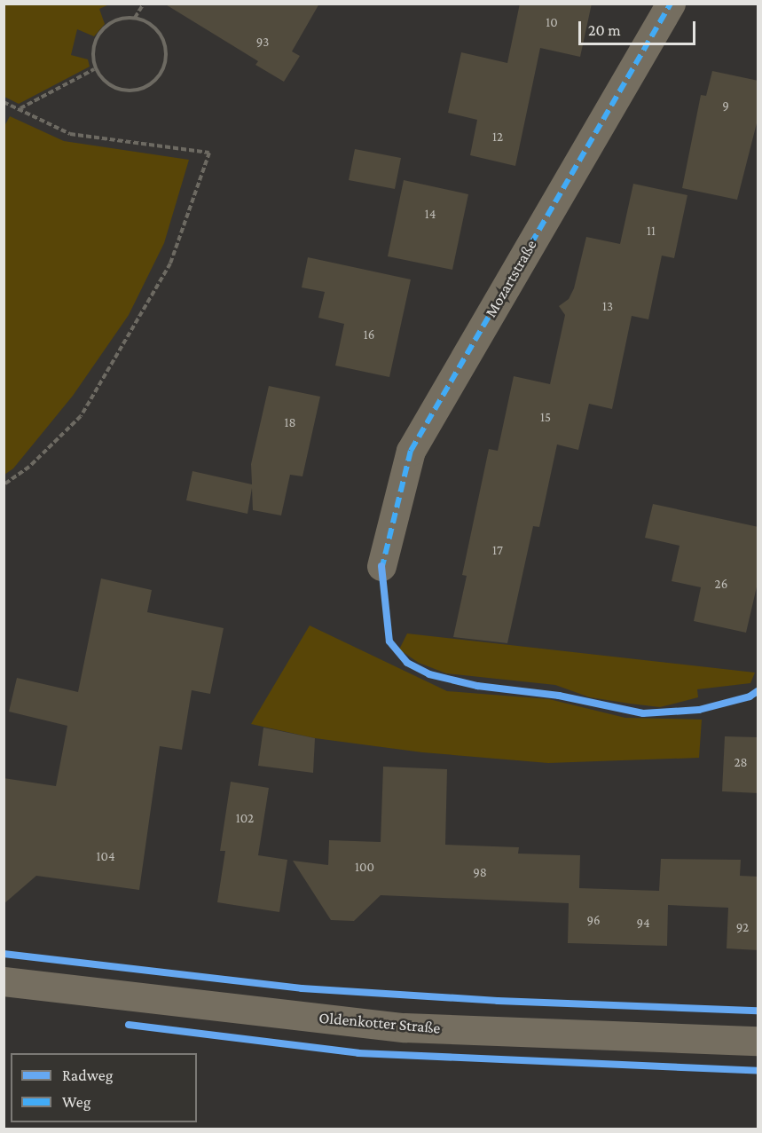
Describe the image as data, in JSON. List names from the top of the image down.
{
  "streets": {
    "street": ["Mozartstraße", "Oldenkotter Straße"]
  },
  "house_numbers": [
    "10",
    "93",
    "9",
    "12",
    "14",
    "11",
    "13",
    "16",
    "15",
    "18",
    "17",
    "26",
    "28",
    "102",
    "104",
    "100",
    "98",
    "96",
    "94",
    "92"
  ],
  "legend": ["Radweg", "Weg"],
  "scale_bar": "20 m"
}
